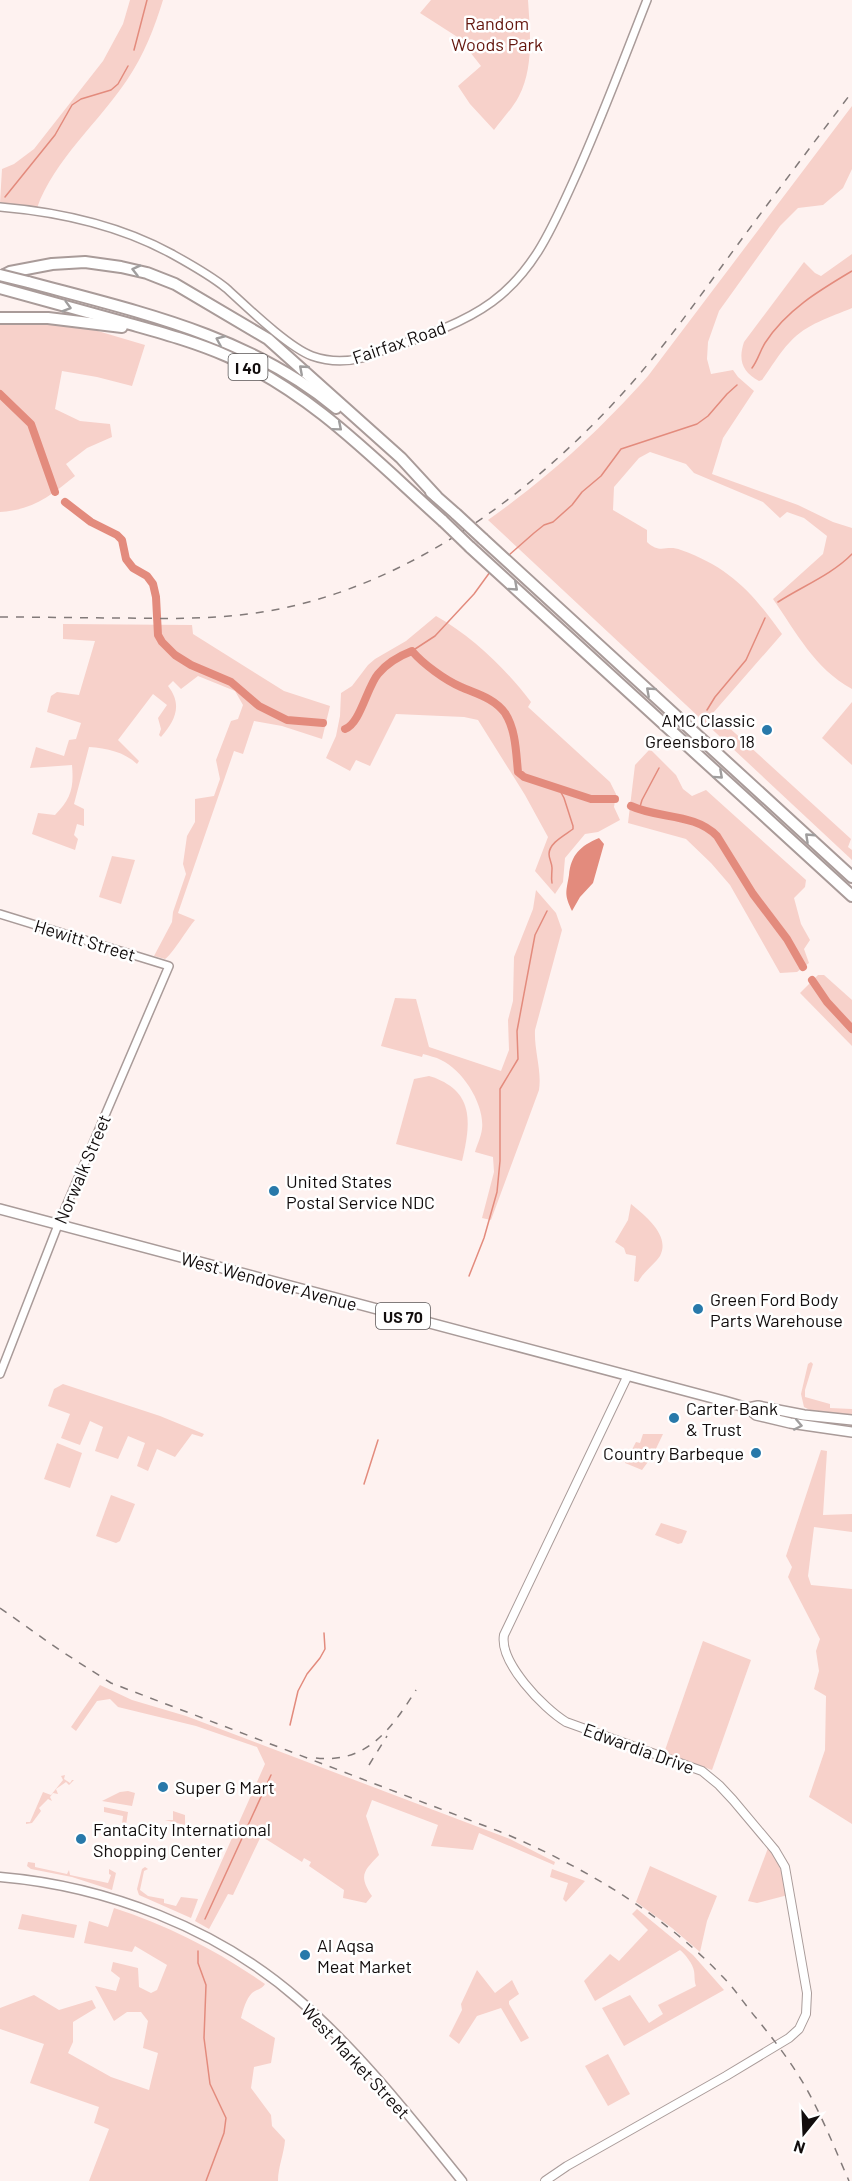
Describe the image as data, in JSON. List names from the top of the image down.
{
  "streets": {
    "highway": ["I 40", "West Wendover Avenue", "US 70"],
    "main road": ["Edwardia Drive", "West Market Street"],
    "street": ["Fairfax Road", "Hewitt Street", "Norwalk Street"]
  },
  "crossings": [
    ["Hewitt Street", "Norwalk Street"],
    ["Norwalk Street", "West Wendover Avenue"],
    ["West Wendover Avenue", "Edwardia Drive"]
  ],
  "parks": ["Random Woods Park"],
  "places": [
    "AMC Classic Greensboro 18",
    "United States Postal Service NDC",
    "Green Ford Body Parts Warehouse",
    "Carter Bank & Trust",
    "Country Barbeque",
    "Super G Mart",
    "FantaCity International Shopping Center",
    "Al Aqsa Meat Market"
  ],
  "north": "bottom"
}
